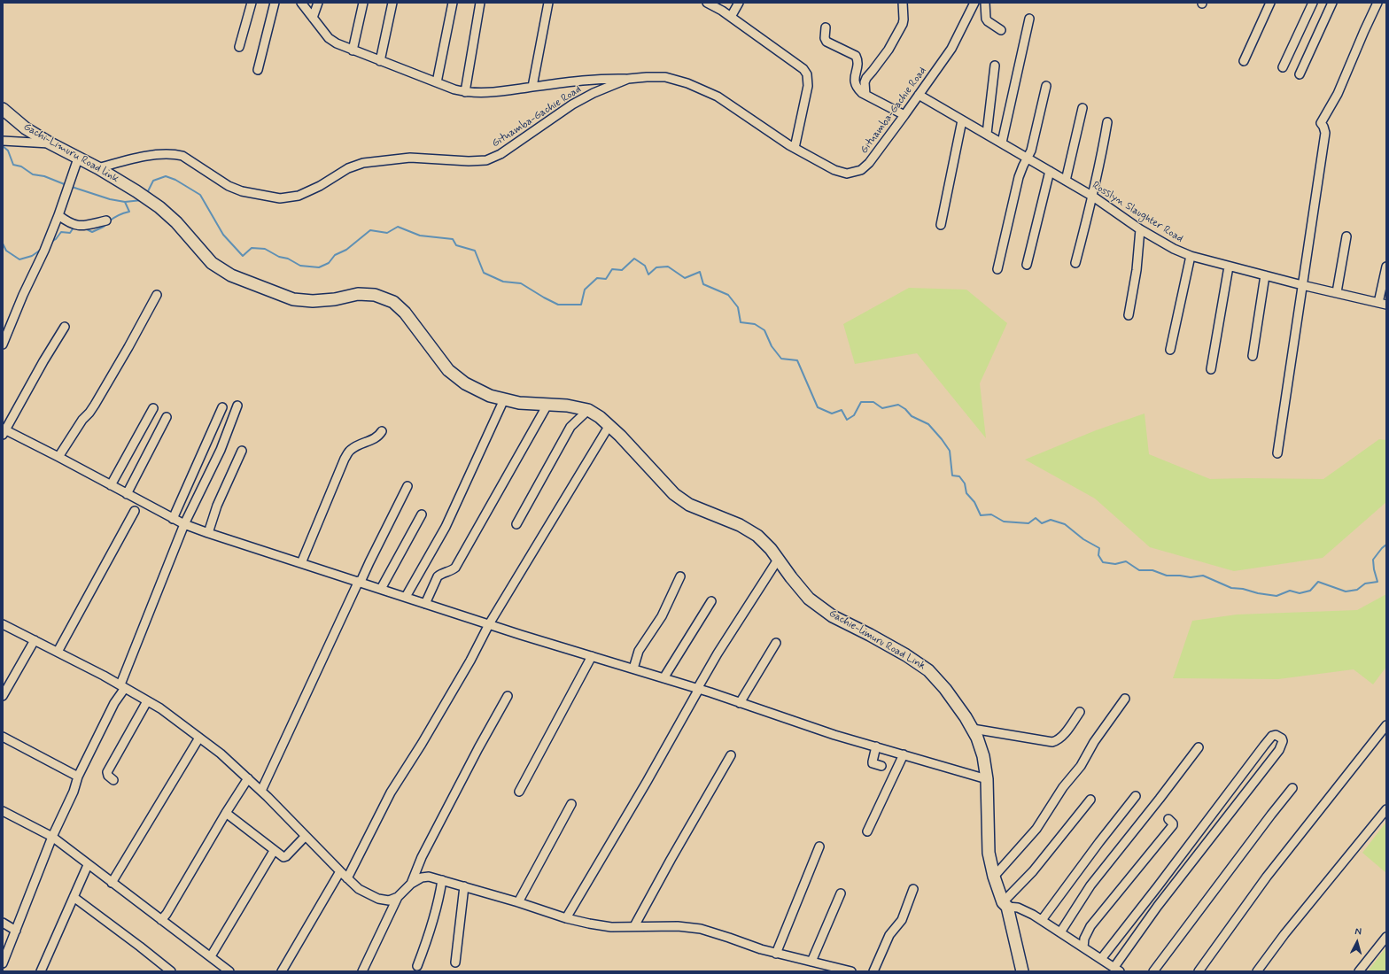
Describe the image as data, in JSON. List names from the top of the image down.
{
  "streets": {
    "main road": ["Gachi-Limuru Road link", "Gachie-limuru Road Link"],
    "street": ["Gituamba-Gachie Road", "Rosslyn Slaughter Road"]
  },
  "crossings": [
    ["Gituamba-Gachie Road", "Gachi-Limuru Road link"],
    ["Gituamba-Gachie Road", "Rosslyn Slaughter Road"],
    ["Gachi-Limuru Road link", "Gachie-limuru Road Link"]
  ],
  "north": "top"
}
